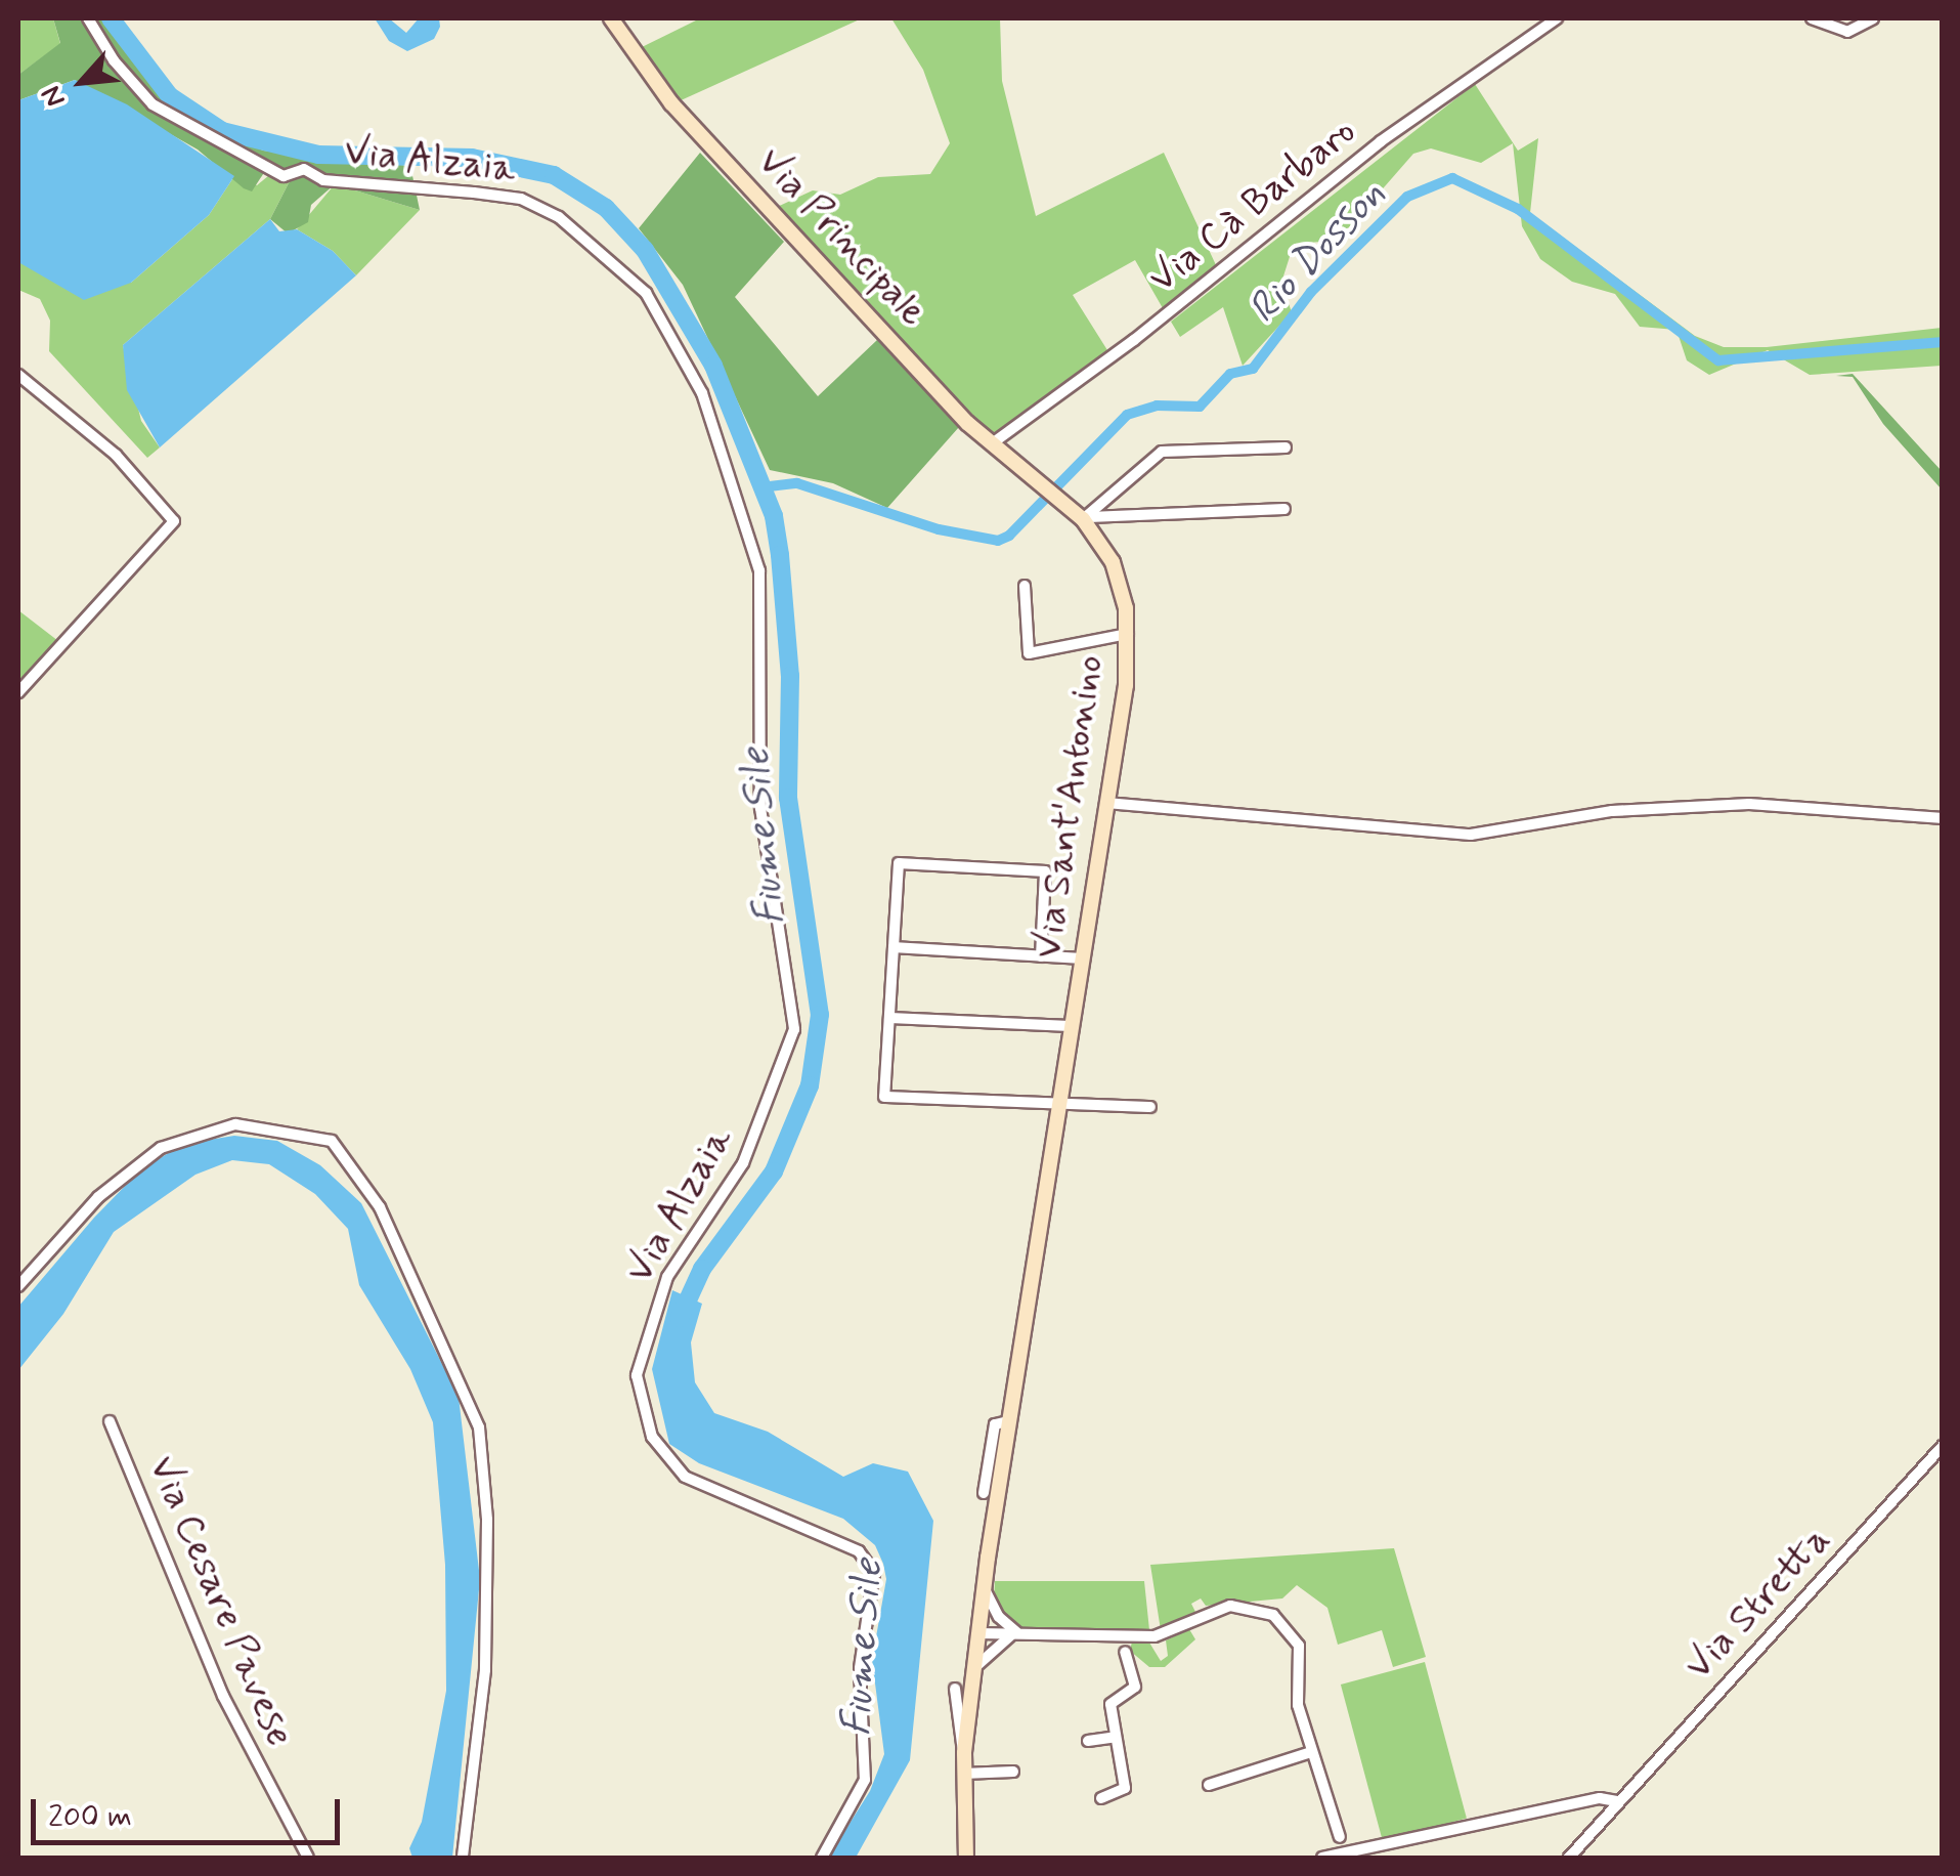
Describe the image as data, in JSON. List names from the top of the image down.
{
  "streets": {
    "main road": ["Via Principale", "Via Sant'Antonino"],
    "street": [
      "Via Alzaia",
      "Via Cà Barbaro",
      "Via Cesare Pavese",
      "Via Stretta"
    ]
  },
  "crossings": [
    ["Via Cà Barbaro", "Via Principale"],
    ["Via Principale", "Via Sant'Antonino"]
  ],
  "water": ["Rio Dosson", "Fiume Sile"],
  "scale_bar": "200 m",
  "north": "bottom left"
}
